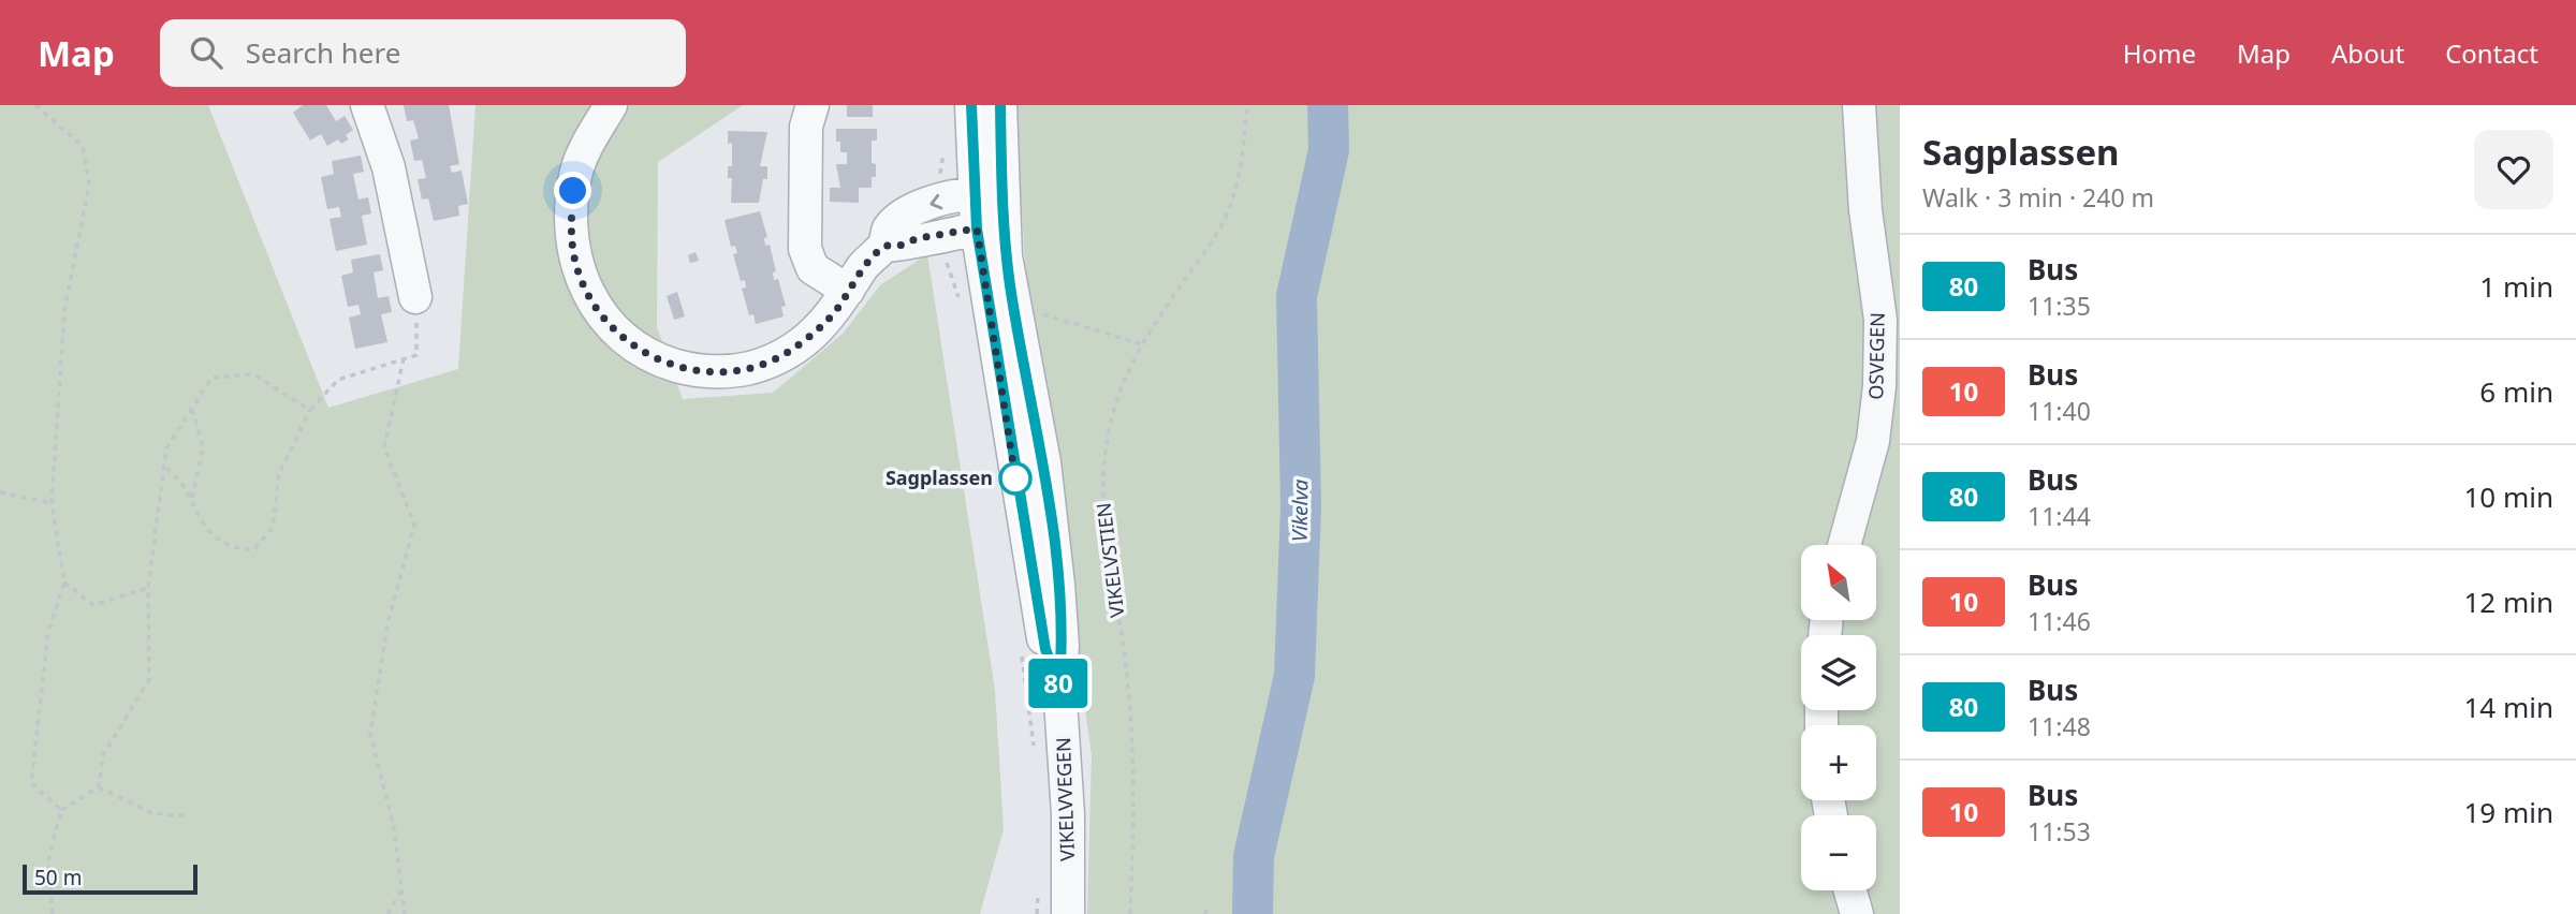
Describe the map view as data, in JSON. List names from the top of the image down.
{
  "streets": {
    "street": ["OSVEGEN", "VIKELVVEGEN"],
    "path": ["VIKELVSTIEN"]
  },
  "water": ["Vikelva"],
  "places": ["Sagplassen"],
  "lines": ["bus line 80"],
  "scale_bar": "50 m",
  "north": "top left",
  "page": {
    "header": "Map",
    "search": "Search here",
    "nav": [
      "Home",
      "Map",
      "About",
      "Contact"
    ],
    "on_map": "80",
    "heading": ["Sagplassen", "Walk · 3 min · 240 m"],
    "list": [
      {
        "mark": "80",
        "name": "Bus",
        "note": "11:35",
        "value": "1 min"
      },
      {
        "mark": "10",
        "name": "Bus",
        "note": "11:40",
        "value": "6 min"
      },
      {
        "mark": "80",
        "name": "Bus",
        "note": "11:44",
        "value": "10 min"
      },
      {
        "mark": "10",
        "name": "Bus",
        "note": "11:46",
        "value": "12 min"
      },
      {
        "mark": "80",
        "name": "Bus",
        "note": "11:48",
        "value": "14 min"
      },
      {
        "mark": "10",
        "name": "Bus",
        "note": "11:53",
        "value": "19 min"
      }
    ],
    "map_buttons": ["+", "−"],
    "scale": "50 m"
  }
}
